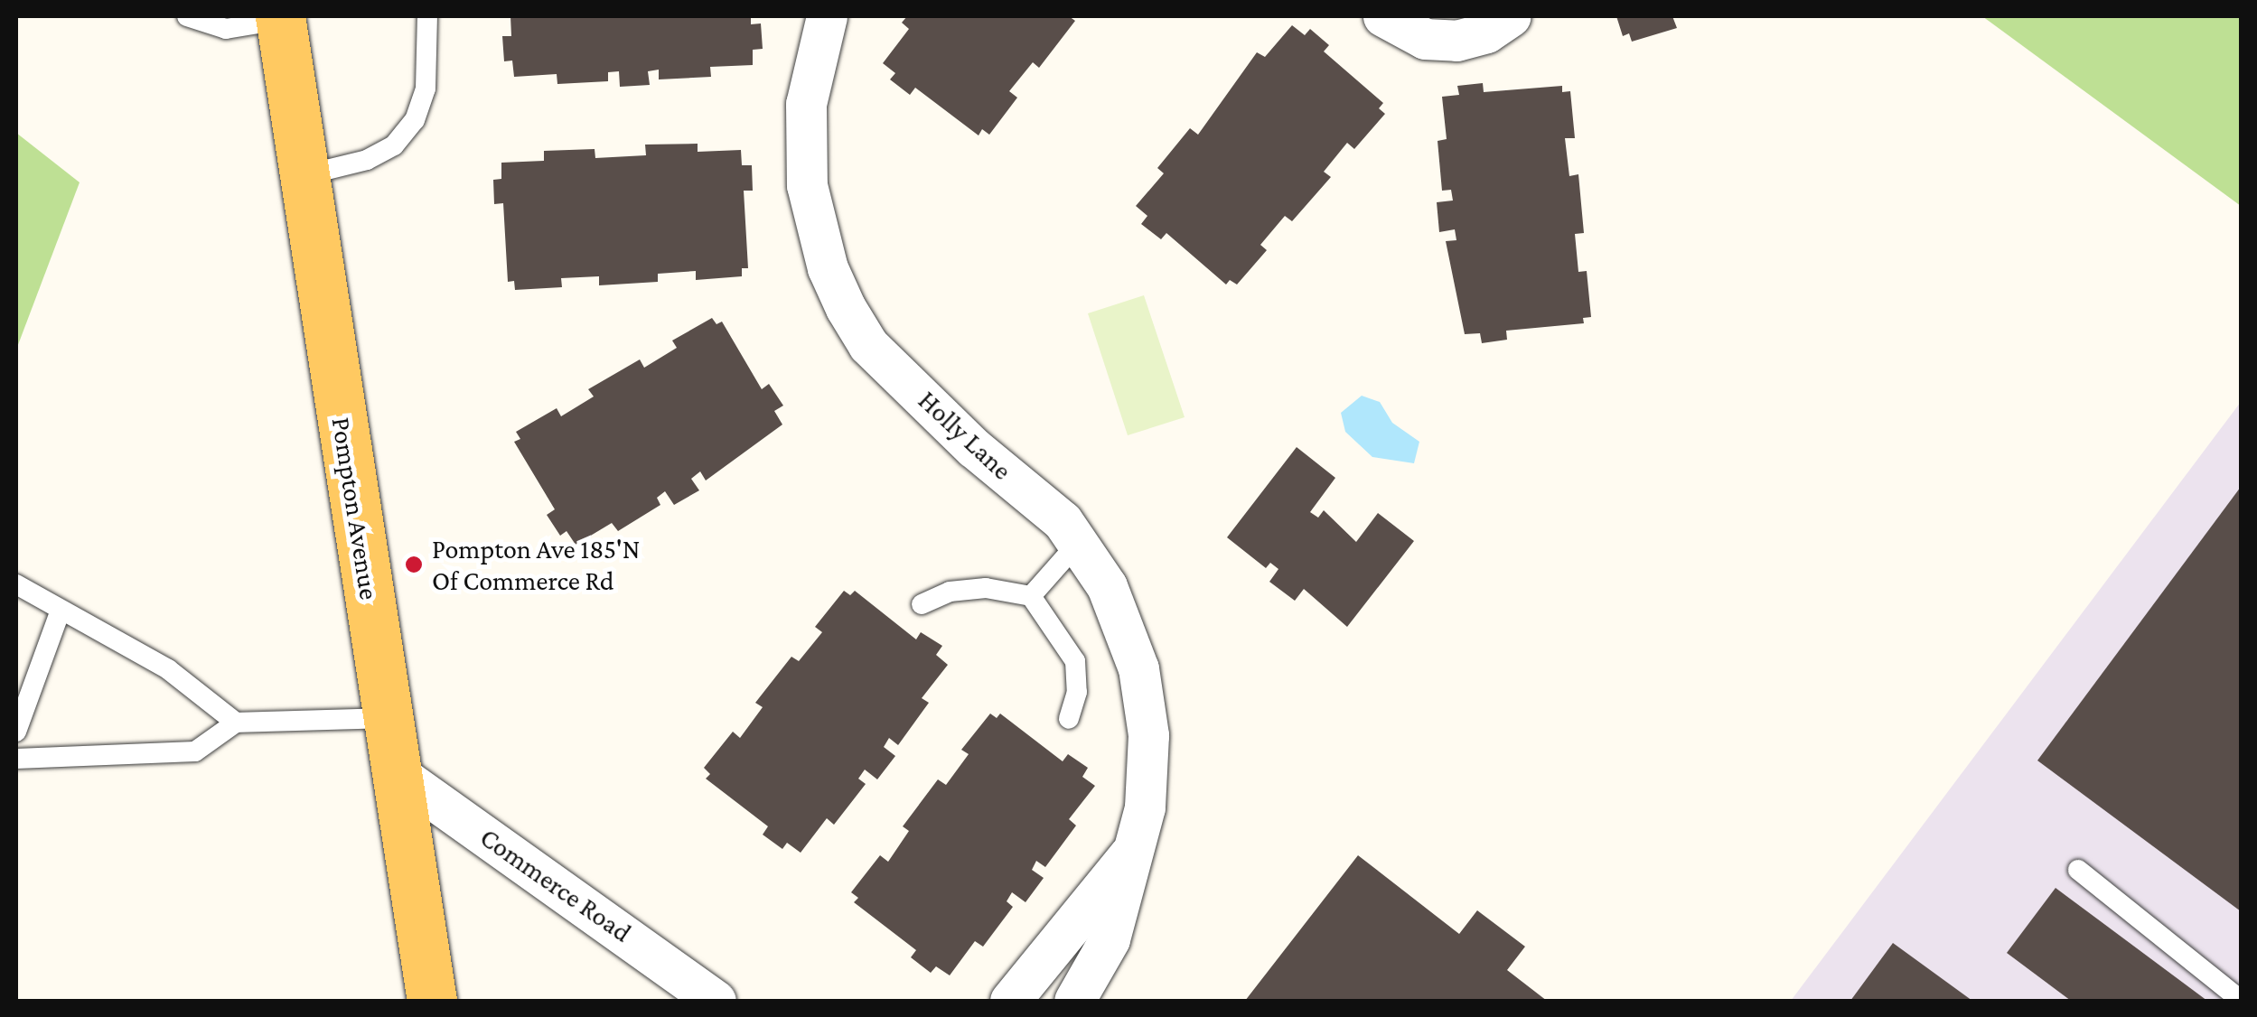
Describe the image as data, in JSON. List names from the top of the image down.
{
  "streets": {
    "main road": ["Pompton Avenue"],
    "street": ["Holly Lane", "Commerce Road"]
  },
  "crossings": [
    ["Pompton Avenue", "Commerce Road"]
  ],
  "places": ["Pompton Ave 185'N Of Commerce Rd"]
}
